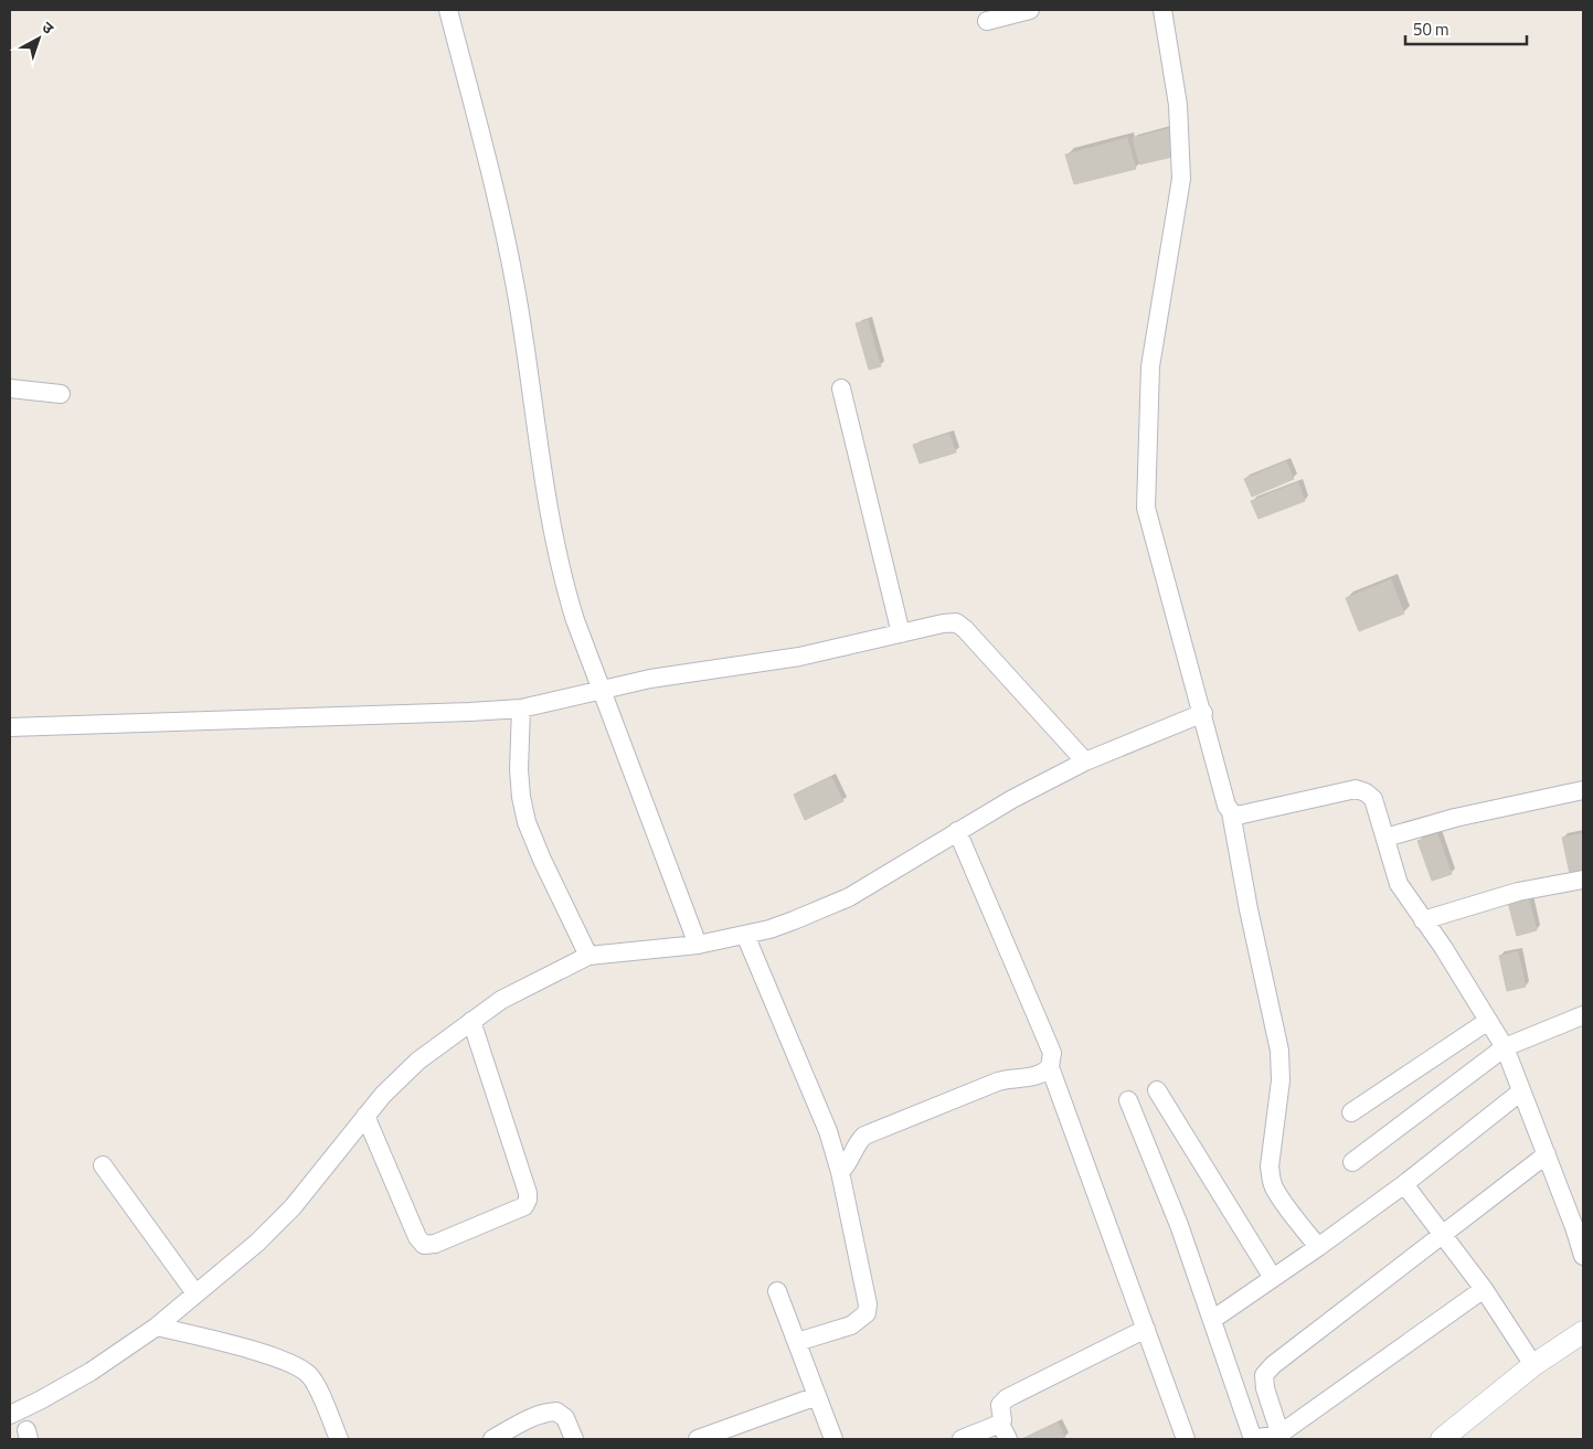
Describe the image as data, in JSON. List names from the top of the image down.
{
  "scale_bar": "50 m",
  "north": "top right"
}
